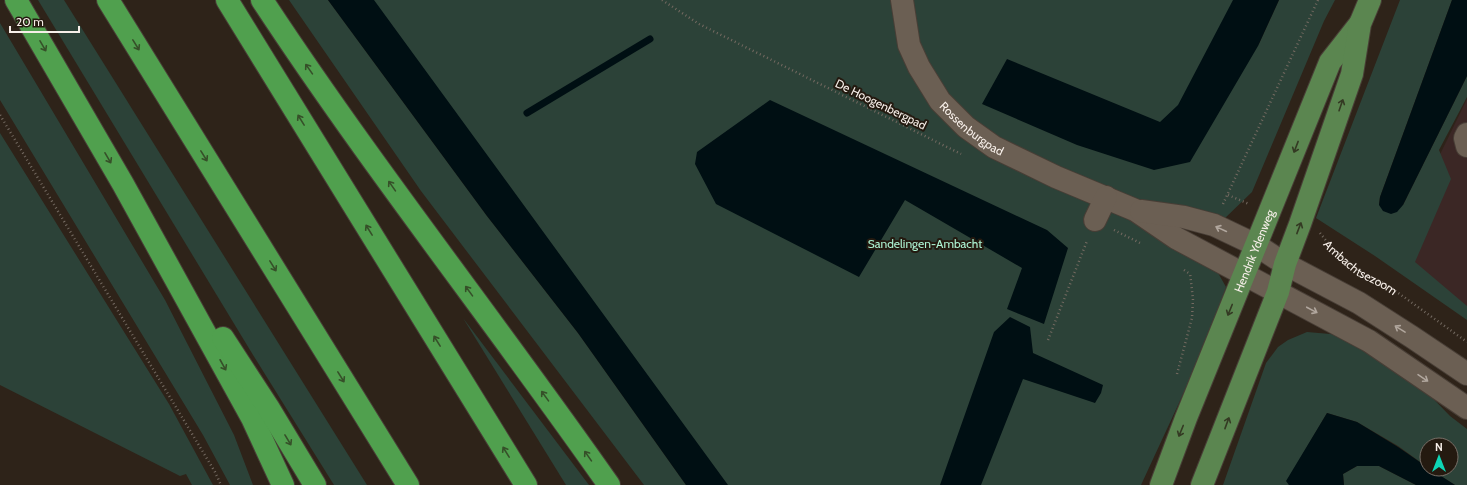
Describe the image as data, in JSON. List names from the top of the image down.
{
  "streets": {
    "main road": ["Hendrik Ydenweg"],
    "street": ["Rossenburgpad"],
    "path": ["De Hoogenbergpad", "Ambachtsezoom"]
  },
  "crossings": [
    ["Rossenburgpad", "Hendrik Ydenweg"],
    ["Hendrik Ydenweg", "Ambachtsezoom"]
  ],
  "parks": ["Sandelingen-Ambacht"],
  "scale_bar": "20 m",
  "north": "top"
}
